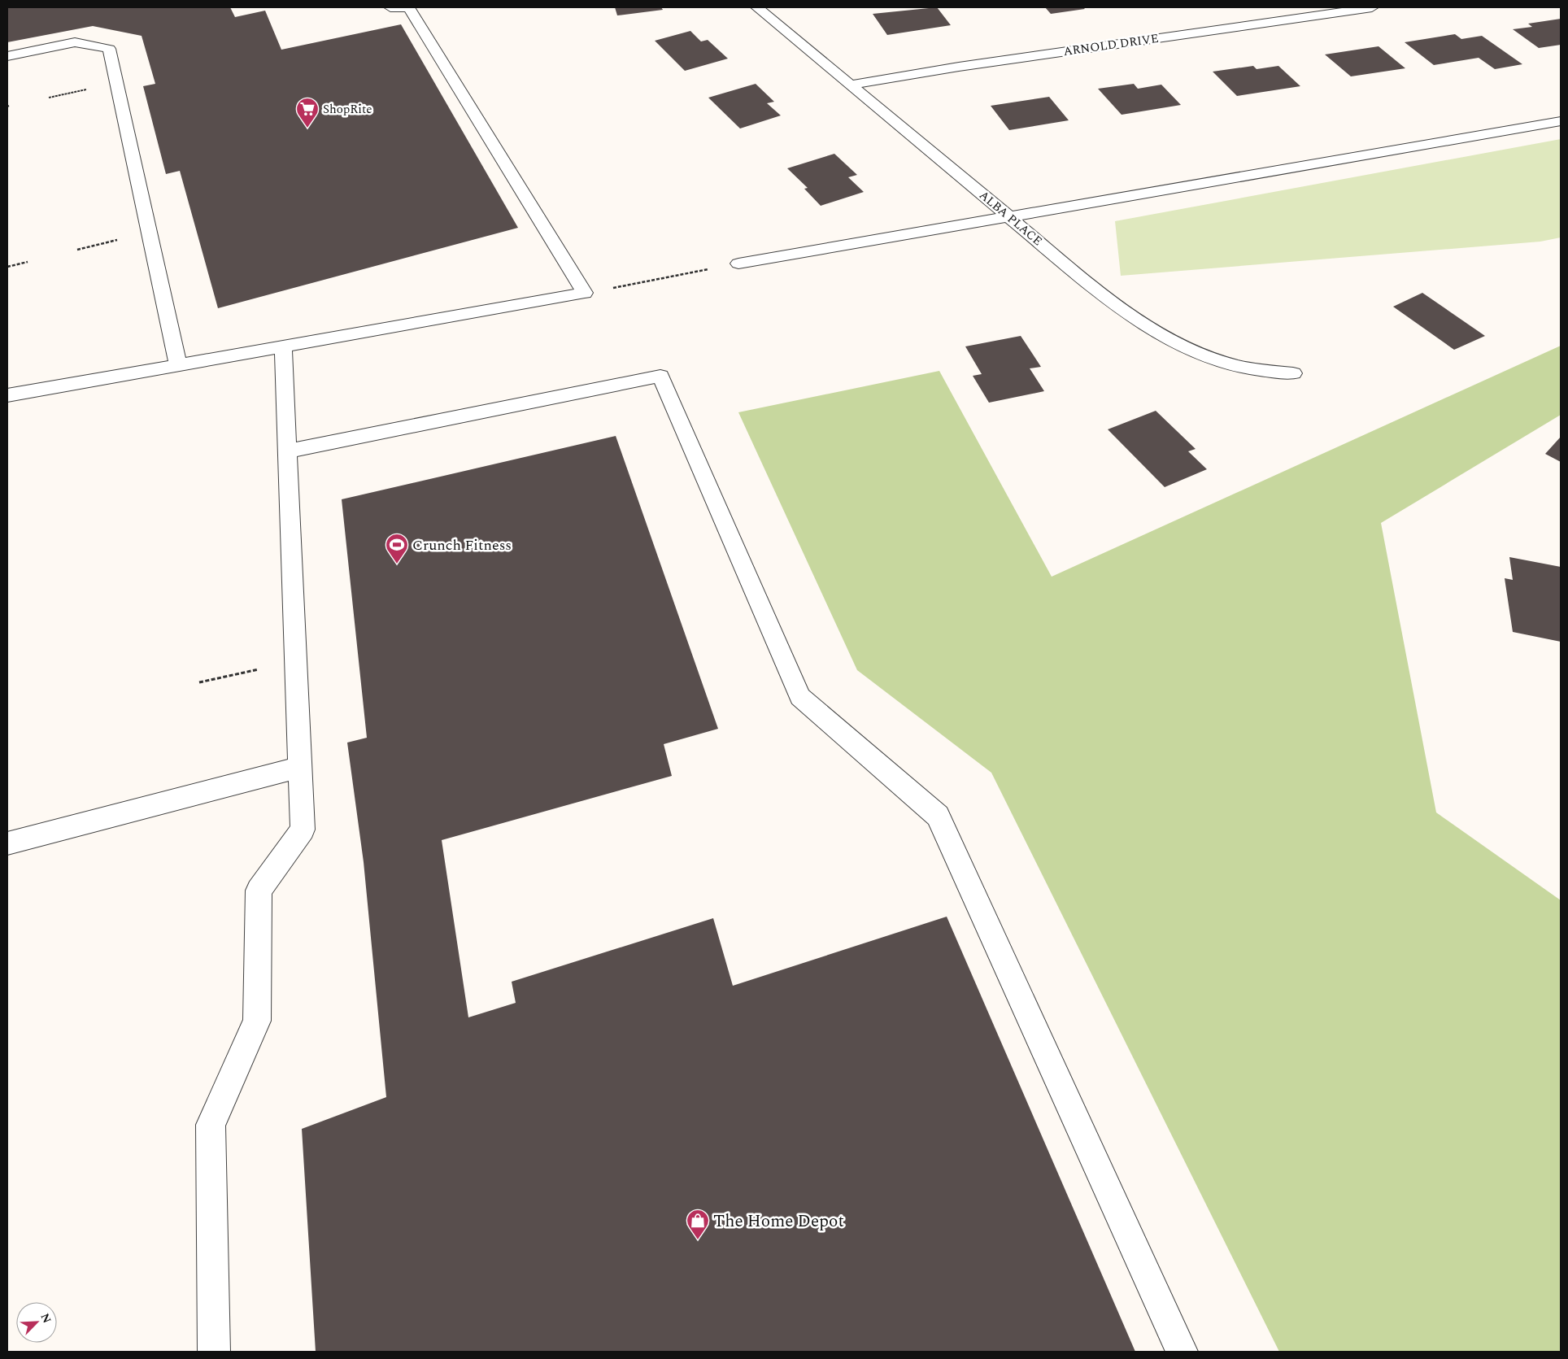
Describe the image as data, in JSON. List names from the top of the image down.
{
  "streets": {
    "street": ["ARNOLD DRIVE", "ALBA PLACE"]
  },
  "crossings": [
    ["ARNOLD DRIVE", "ALBA PLACE"]
  ],
  "places": {
    "supermarket": ["ShopRite"],
    "sports": ["Crunch Fitness"],
    "shop": ["The Home Depot"]
  },
  "north": "top right"
}
